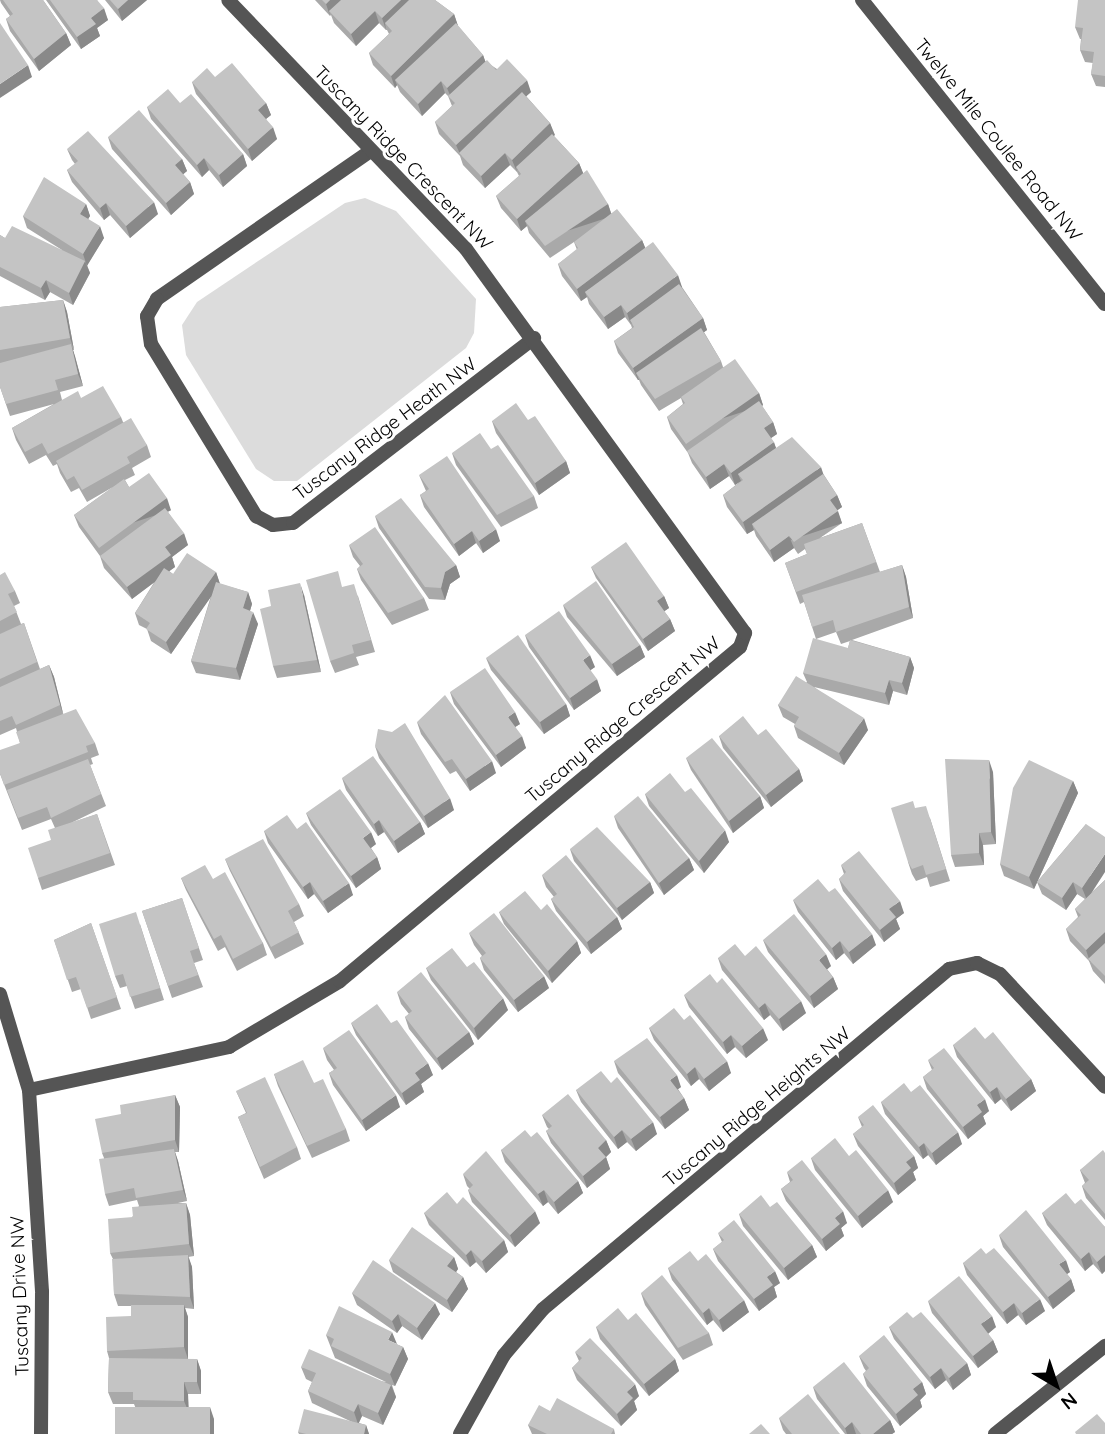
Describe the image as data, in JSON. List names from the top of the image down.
{
  "streets": {
    "street": [
      "Twelve Mile Coulee Road NW",
      "Tuscany Ridge Crescent NW",
      "Tuscany Ridge Heath NW",
      "Tuscany Ridge Heights NW",
      "Tuscany Drive NW"
    ]
  },
  "crossings": [
    ["Tuscany Ridge Crescent NW", "Tuscany Ridge Heath NW"],
    ["Tuscany Ridge Crescent NW", "Tuscany Drive NW"]
  ],
  "north": "bottom right"
}
